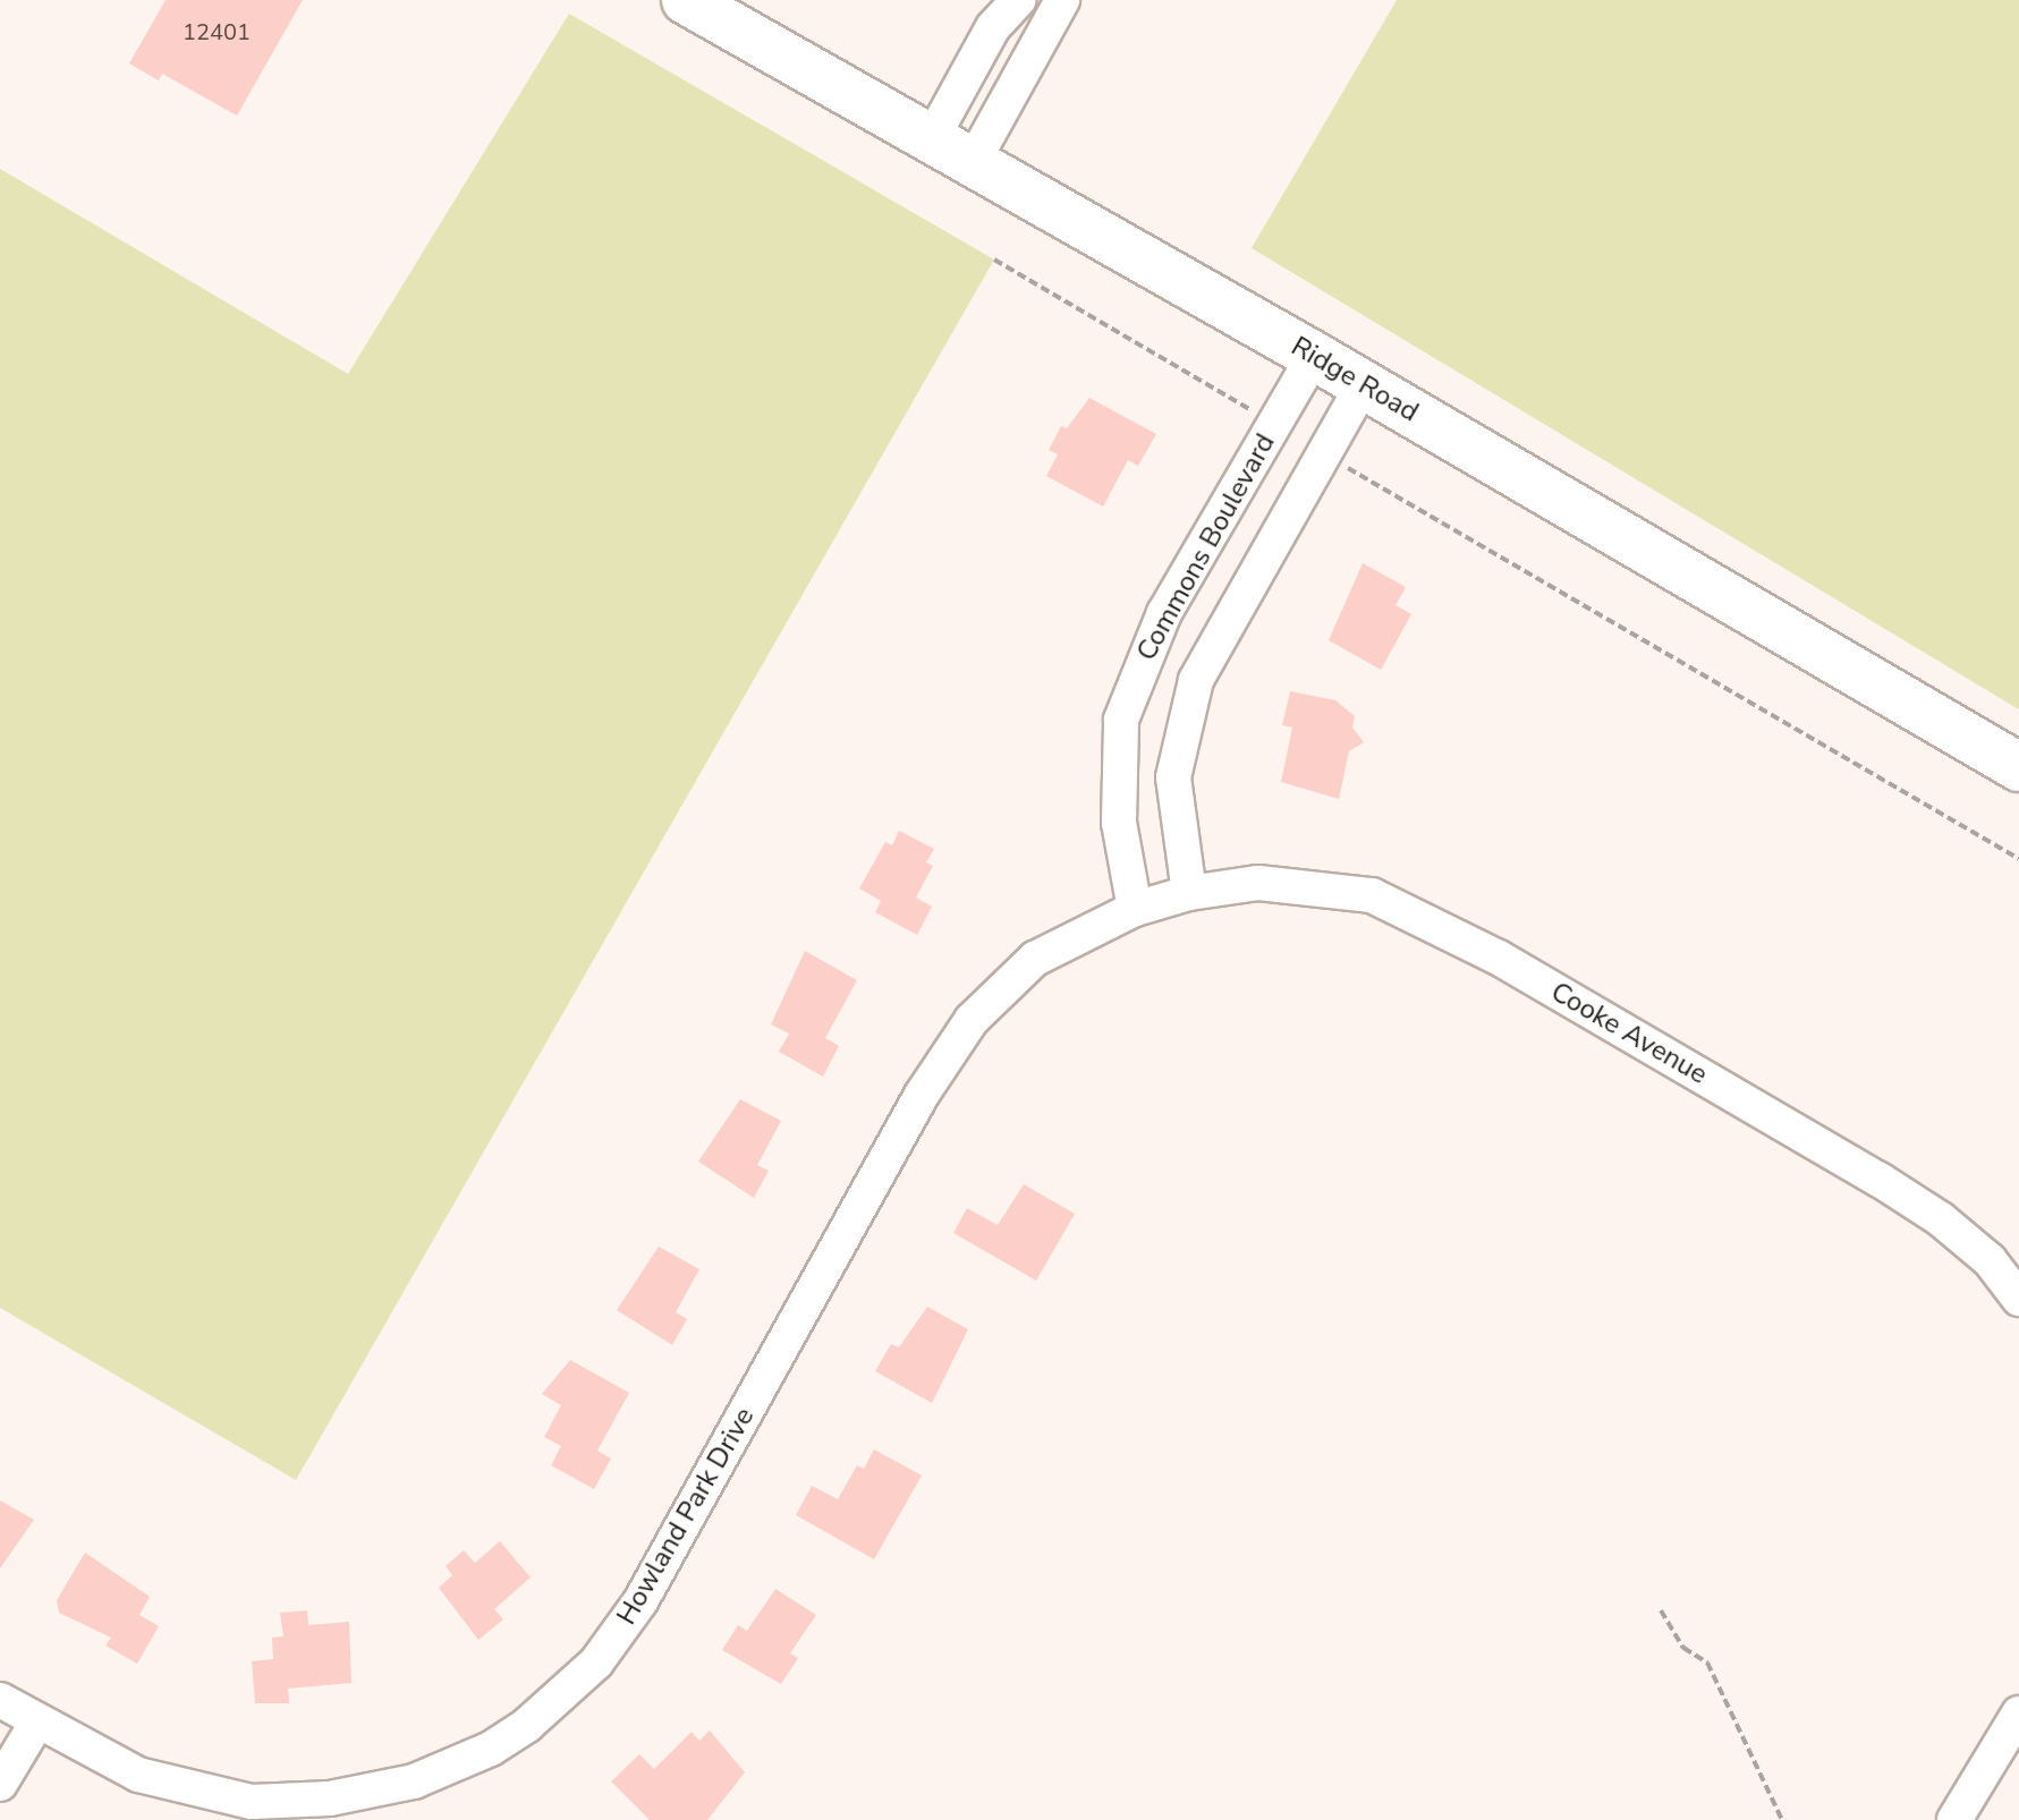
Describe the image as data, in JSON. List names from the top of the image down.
{
  "streets": {
    "street": [
      "Ridge Road",
      "Commons Boulevard",
      "Cooke Avenue",
      "Howland Park Drive"
    ]
  },
  "crossings": [
    ["Ridge Road", "Commons Boulevard"],
    ["Commons Boulevard", "Cooke Avenue"],
    ["Commons Boulevard", "Howland Park Drive"],
    ["Cooke Avenue", "Howland Park Drive"]
  ],
  "house_numbers": ["12401"]
}
